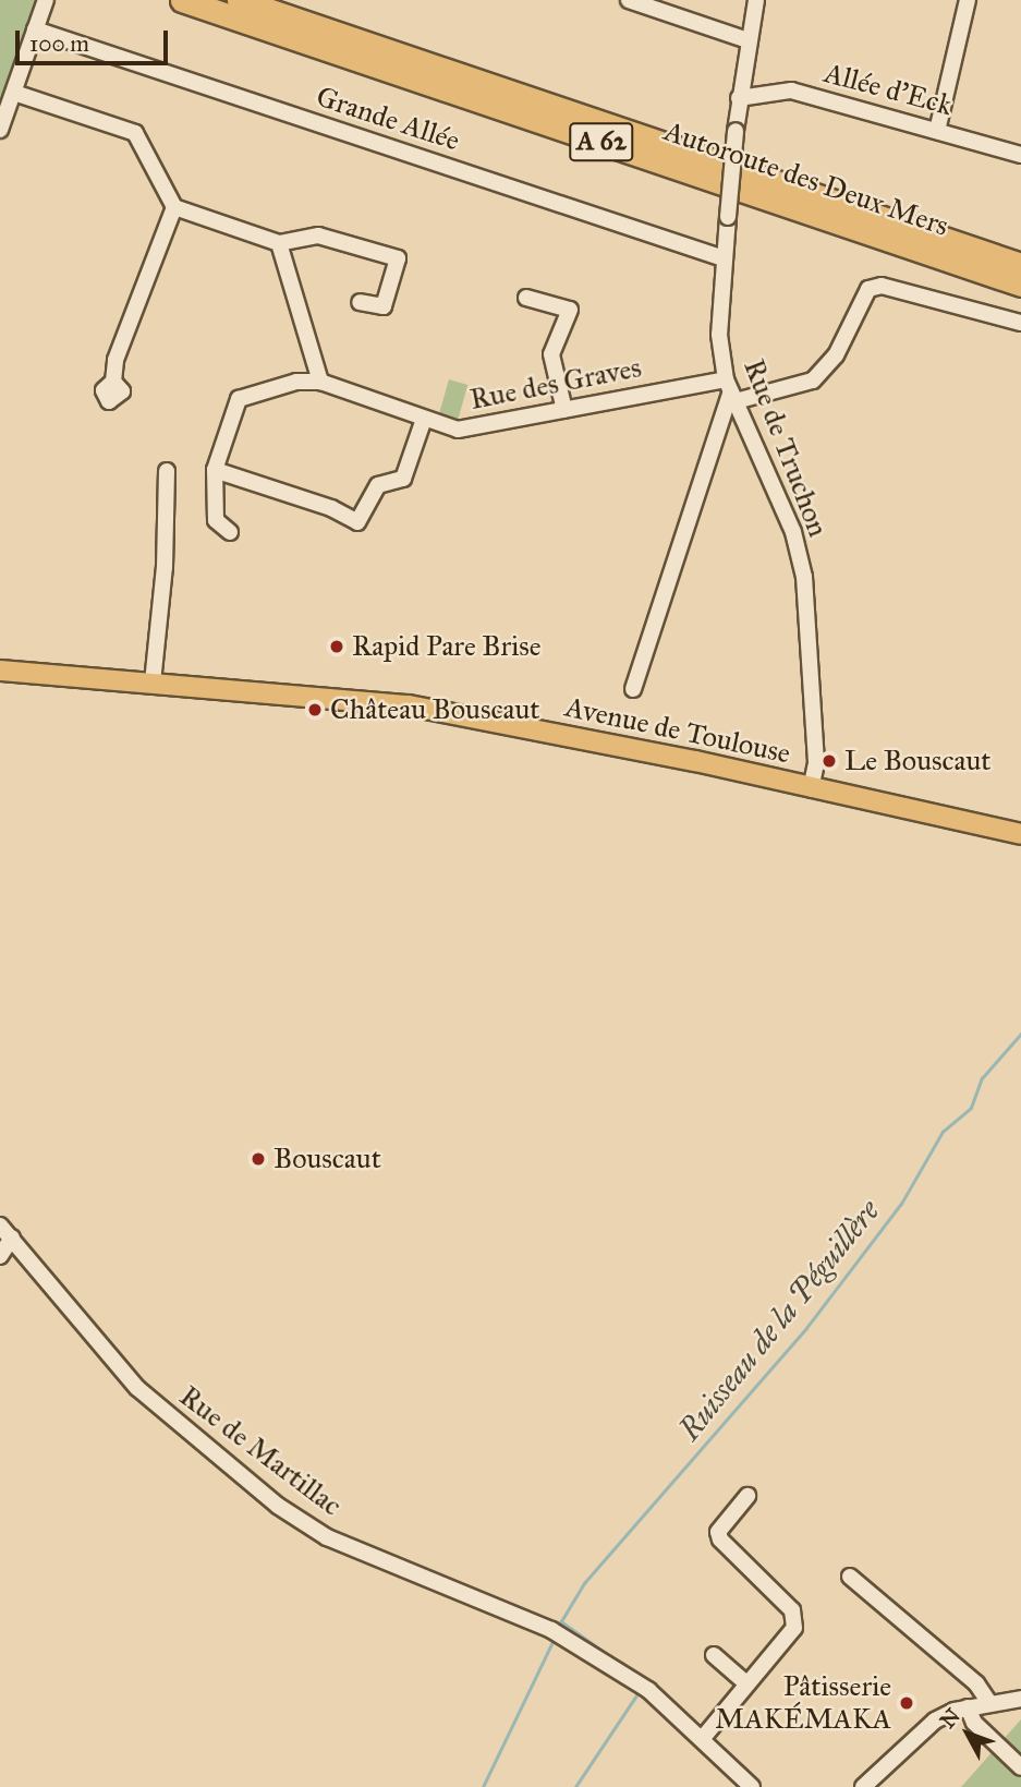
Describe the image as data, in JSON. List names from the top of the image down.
{
  "streets": {
    "highway": ["A 62", "Autoroute des Deux Mers"],
    "main road": ["Avenue de Toulouse"],
    "street": [
      "Allée d'Eck",
      "Grande Allée",
      "Rue des Graves",
      "Rue de Truchon",
      "Rue de Martillac"
    ]
  },
  "crossings": [
    ["Allée d'Eck", "Rue de Truchon"],
    ["Grande Allée", "Rue de Truchon"],
    ["Rue des Graves", "Rue de Truchon"],
    ["Rue de Truchon", "Avenue de Toulouse"]
  ],
  "water": ["Ruisseau de la Péguillère"],
  "places": [
    "Rapid Pare Brise",
    "Château Bouscaut",
    "Le Bouscaut",
    "Bouscaut",
    "Pâtisserie MAKÉMAKA"
  ],
  "scale_bar": "100 m",
  "north": "top left"
}
